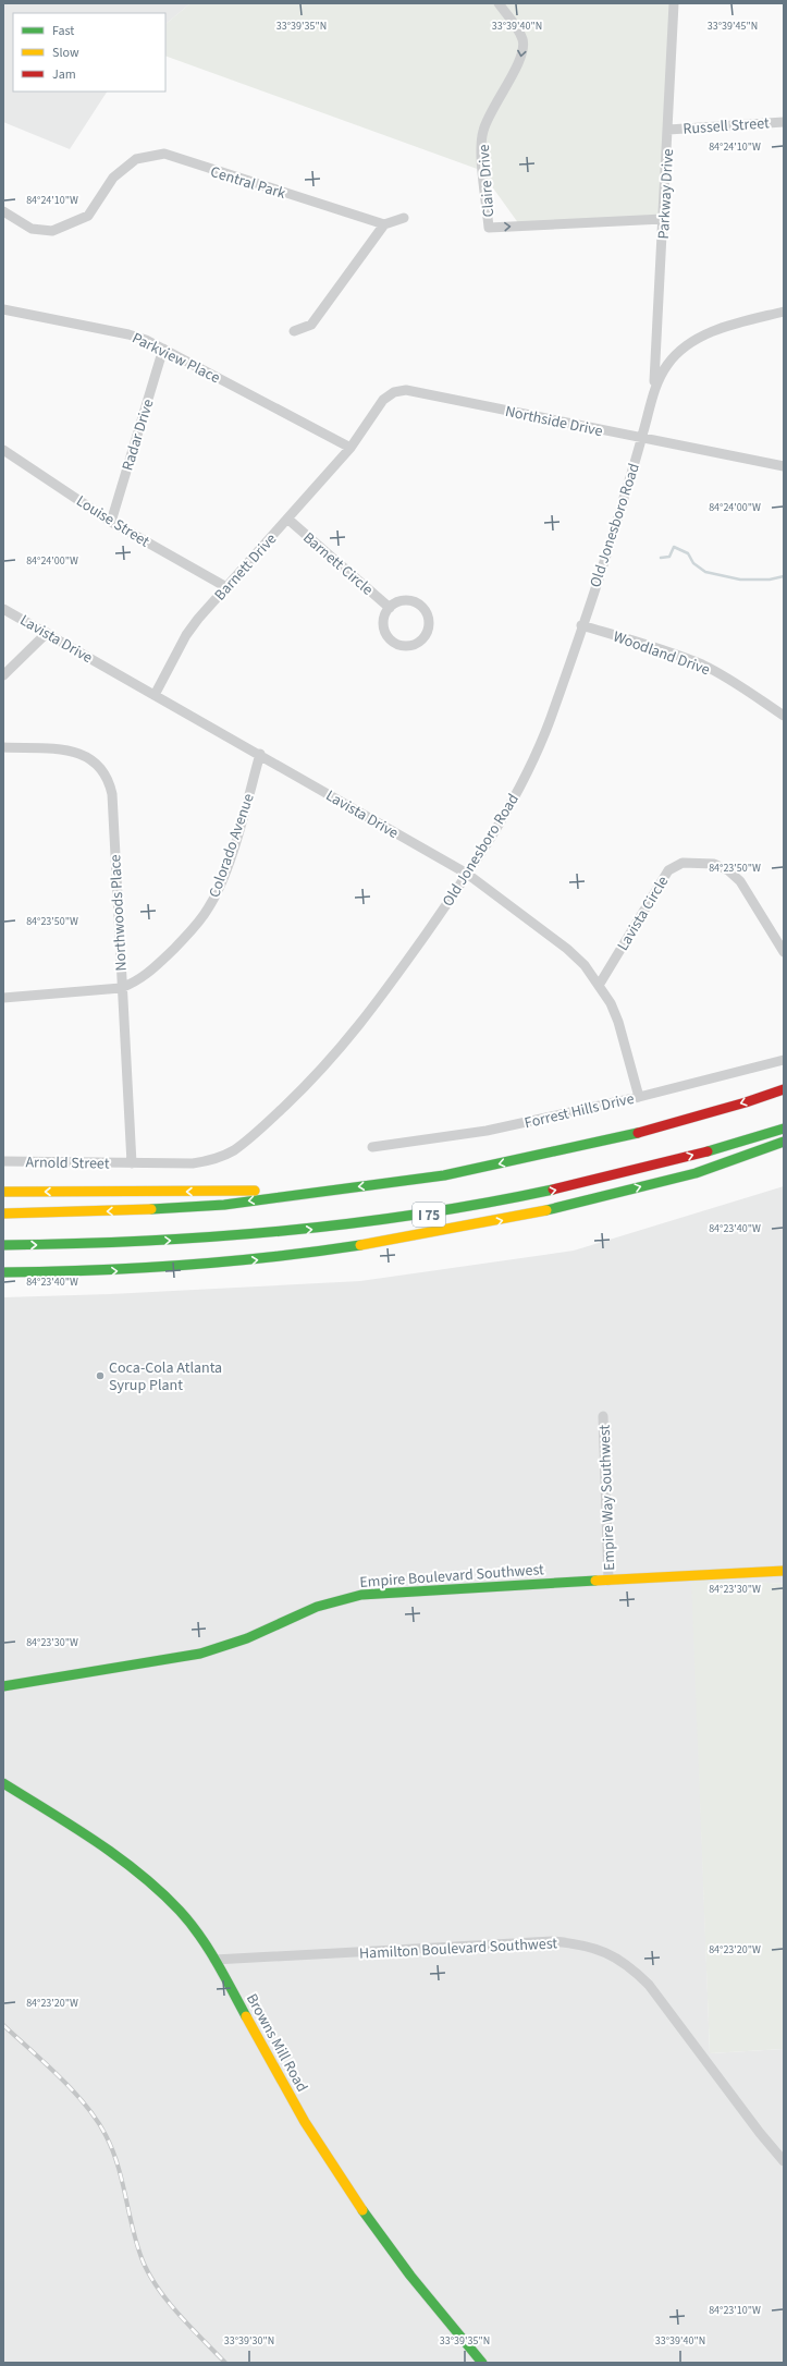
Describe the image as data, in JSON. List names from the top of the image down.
{
  "streets": {
    "main road": ["I 75", "Empire Boulevard Southwest", "Browns Mill Road"],
    "street": [
      "Russell Street",
      "Claire Drive",
      "Central Park",
      "Parkway Drive",
      "Parkview Place",
      "Northside Drive",
      "Radar Drive",
      "Louise Street",
      "Old Jonesboro Road",
      "Barnett Circle",
      "Barnett Drive",
      "Lavista Drive",
      "Woodland Drive",
      "Colorado Avenue",
      "Northwoods Place",
      "Lavista Circle",
      "Forrest Hills Drive",
      "Arnold Street",
      "Empire Way Southwest",
      "Hamilton Boulevard Southwest"
    ]
  },
  "crossings": [
    ["Russell Street", "Parkway Drive"],
    ["Claire Drive", "Parkway Drive"],
    ["Parkway Drive", "Old Jonesboro Road"],
    ["Parkview Place", "Northside Drive"],
    ["Parkview Place", "Radar Drive"],
    ["Parkview Place", "Barnett Drive"],
    ["Northside Drive", "Old Jonesboro Road"],
    ["Northside Drive", "Barnett Drive"],
    ["Radar Drive", "Louise Street"],
    ["Louise Street", "Barnett Drive"],
    ["Old Jonesboro Road", "Lavista Drive"],
    ["Old Jonesboro Road", "Woodland Drive"],
    ["Old Jonesboro Road", "Northwoods Place"],
    ["Old Jonesboro Road", "Arnold Street"],
    ["Barnett Circle", "Barnett Drive"],
    ["Barnett Drive", "Lavista Drive"],
    ["Lavista Drive", "Colorado Avenue"],
    ["Lavista Drive", "Lavista Circle"],
    ["Lavista Drive", "Forrest Hills Drive"],
    ["Colorado Avenue", "Northwoods Place"],
    ["Northwoods Place", "Arnold Street"],
    ["Empire Way Southwest", "Empire Boulevard Southwest"],
    ["Hamilton Boulevard Southwest", "Browns Mill Road"]
  ],
  "places": ["Coca-Cola Atlanta Syrup Plant"],
  "legend": ["Fast", "Slow", "Jam"],
  "coordinates": [
    "33°39'35\"N",
    "33°39'40\"N",
    "33°39'45\"N",
    "84°24'10\"W",
    "84°24'00\"W",
    "84°23'50\"W",
    "84°23'40\"W",
    "84°23'30\"W",
    "84°23'20\"W",
    "84°23'10\"W",
    "33°39'30\"N"
  ]
}
